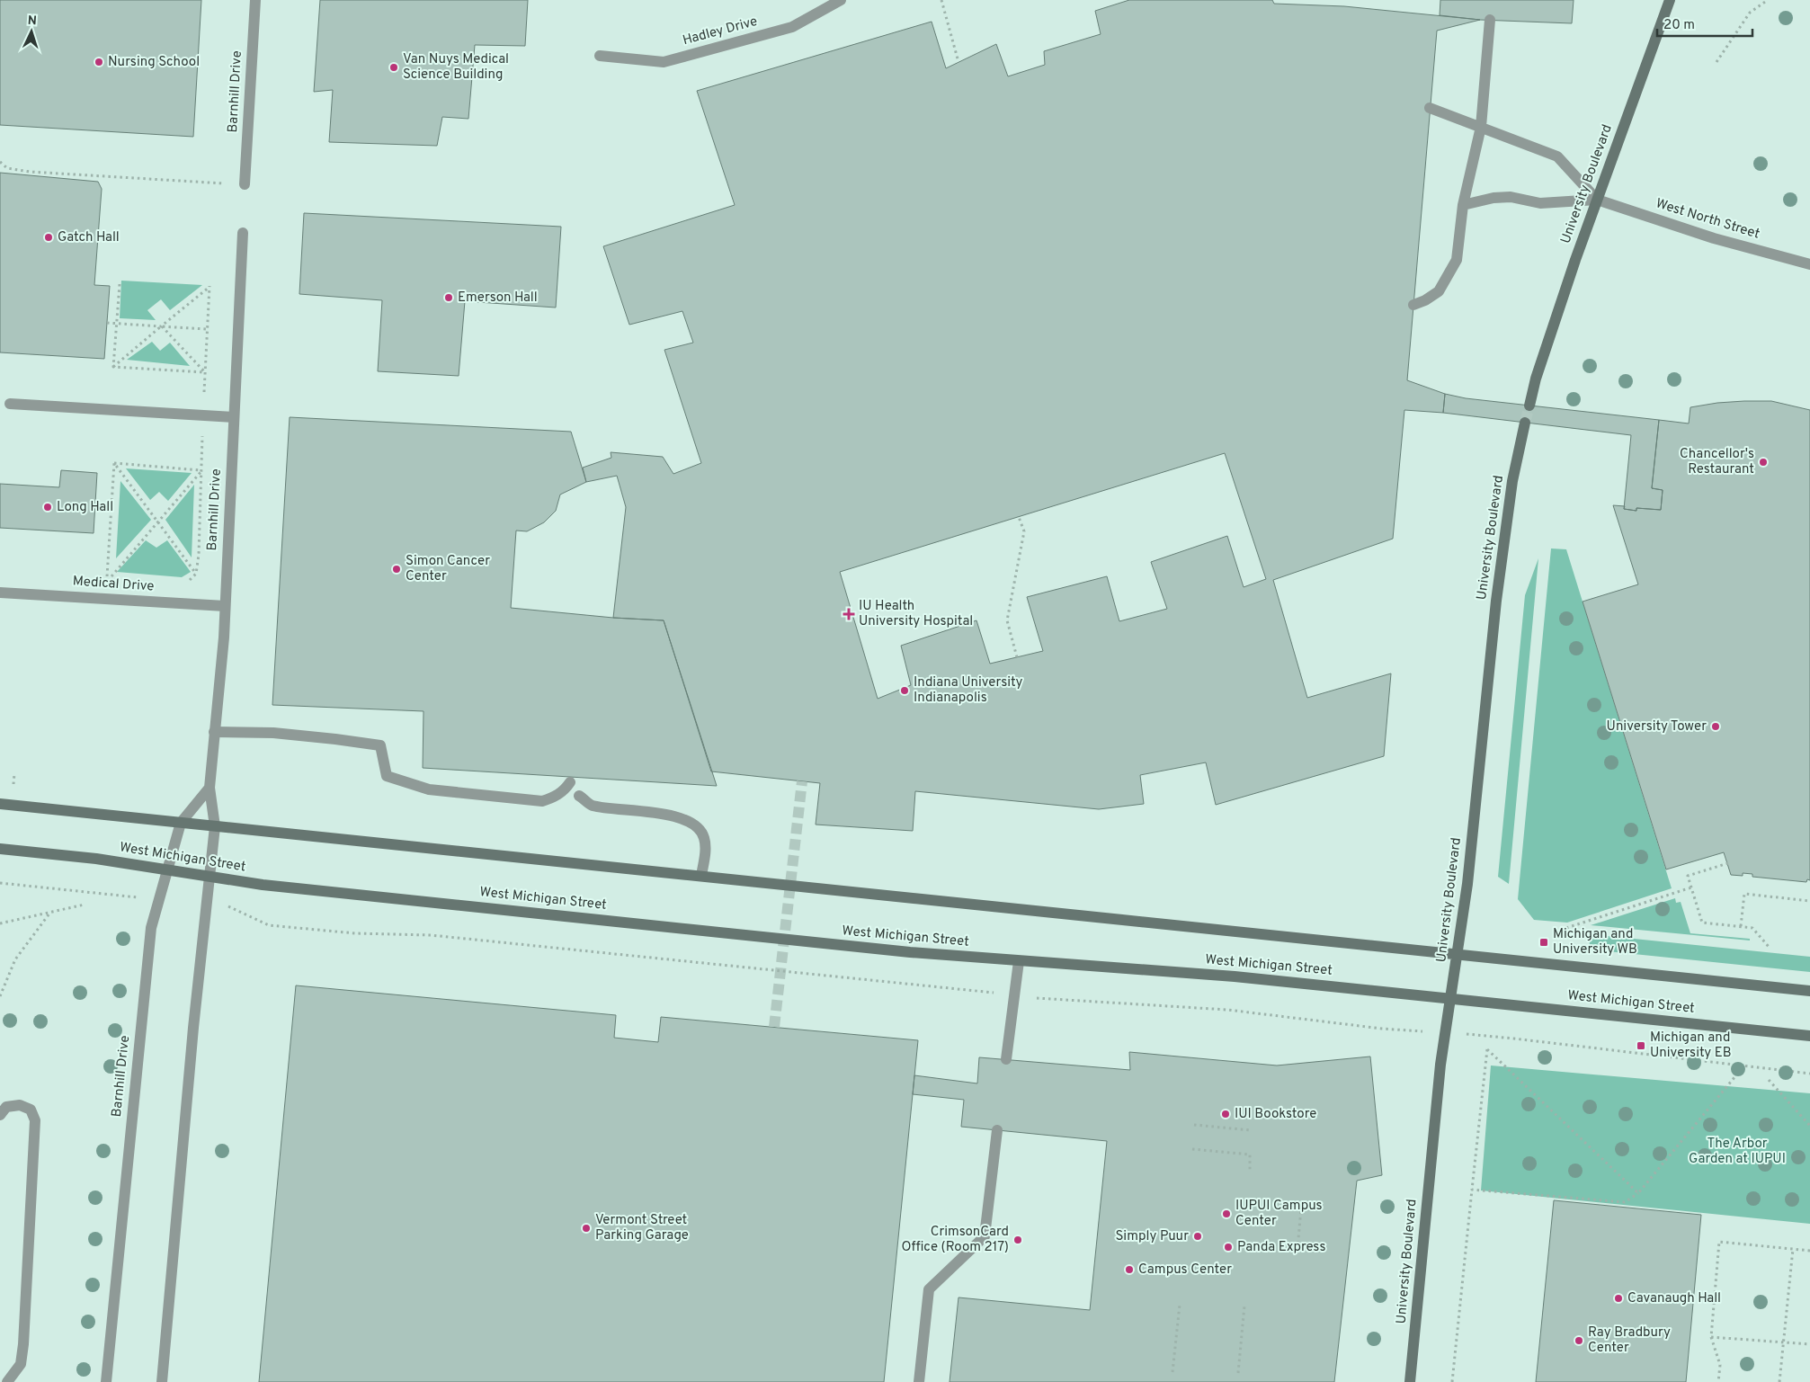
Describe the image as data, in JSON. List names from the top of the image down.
{
  "streets": {
    "main road": ["University Boulevard", "West Michigan Street"],
    "street": [
      "Hadley Drive",
      "Barnhill Drive",
      "West North Street",
      "Medical Drive"
    ]
  },
  "crossings": [
    ["Barnhill Drive", "Medical Drive"],
    ["Barnhill Drive", "West Michigan Street"],
    ["University Boulevard", "West North Street"],
    ["University Boulevard", "West Michigan Street"]
  ],
  "parks": ["The Arbor Garden at IUPUI"],
  "places": {
    "other": [
      "Nursing School",
      "Van Nuys Medical Science Building",
      "Gatch Hall",
      "Emerson Hall",
      "Chancellor's Restaurant",
      "Long Hall",
      "Simon Cancer Center",
      "Indiana University Indianapolis",
      "University Tower",
      "IUI Bookstore",
      "IUPUI Campus Center",
      "Vermont Street Parking Garage",
      "Simply Puur",
      "CrimsonCard Office (Room 217)",
      "Panda Express",
      "Campus Center",
      "Cavanaugh Hall",
      "Ray Bradbury Center"
    ],
    "health": ["IU Health University Hospital"],
    "transit": ["Michigan and University WB", "Michigan and University EB"]
  },
  "scale_bar": "20 m",
  "north": "top"
}
